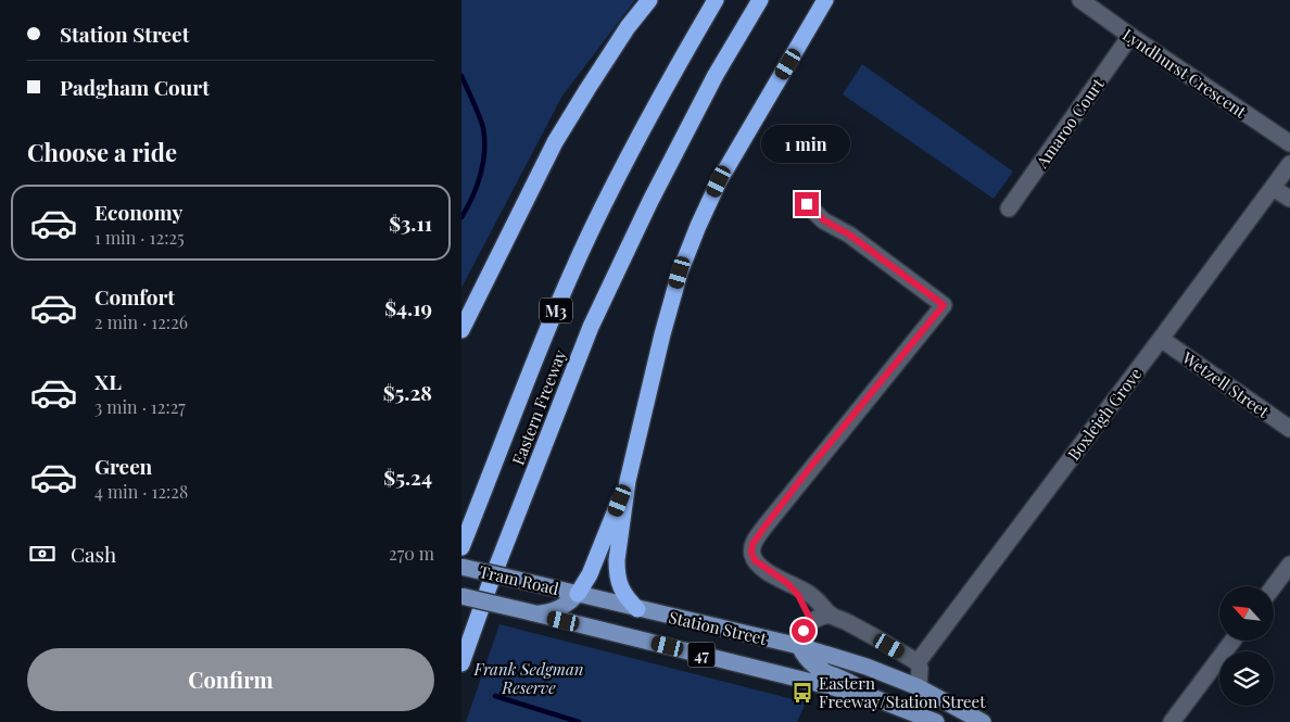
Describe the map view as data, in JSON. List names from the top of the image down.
{
  "streets": {
    "highway": ["M3", "Eastern Freeway"],
    "main road": ["Tram Road", "Station Street", "47"],
    "street": [
      "Lyndhurst Crescent",
      "Amaroo Court",
      "Wetzell Street",
      "Boxleigh Grove"
    ]
  },
  "crossings": [
    ["Lyndhurst Crescent", "Amaroo Court"],
    ["Wetzell Street", "Boxleigh Grove"],
    ["Tram Road", "Station Street"]
  ],
  "parks": ["Frank Sedgman Reserve"],
  "places": {
    "bus stop": ["Eastern Freeway/Station Street"]
  },
  "north": "top left",
  "page": {
    "banner": ["Station Street", "Padgham Court"],
    "heading": "Choose a ride",
    "bubble": "1 min",
    "list": [
      {
        "name": "Economy",
        "note": "1 min · 12:25",
        "value": "$3.11"
      },
      {
        "name": "Comfort",
        "note": "2 min · 12:26",
        "value": "$4.19"
      },
      {
        "name": "XL",
        "note": "3 min · 12:27",
        "value": "$5.28"
      },
      {
        "name": "Green",
        "note": "4 min · 12:28",
        "value": "$5.24"
      }
    ],
    "pay": ["Cash", "270 m"],
    "buttons": "Confirm"
  }
}
